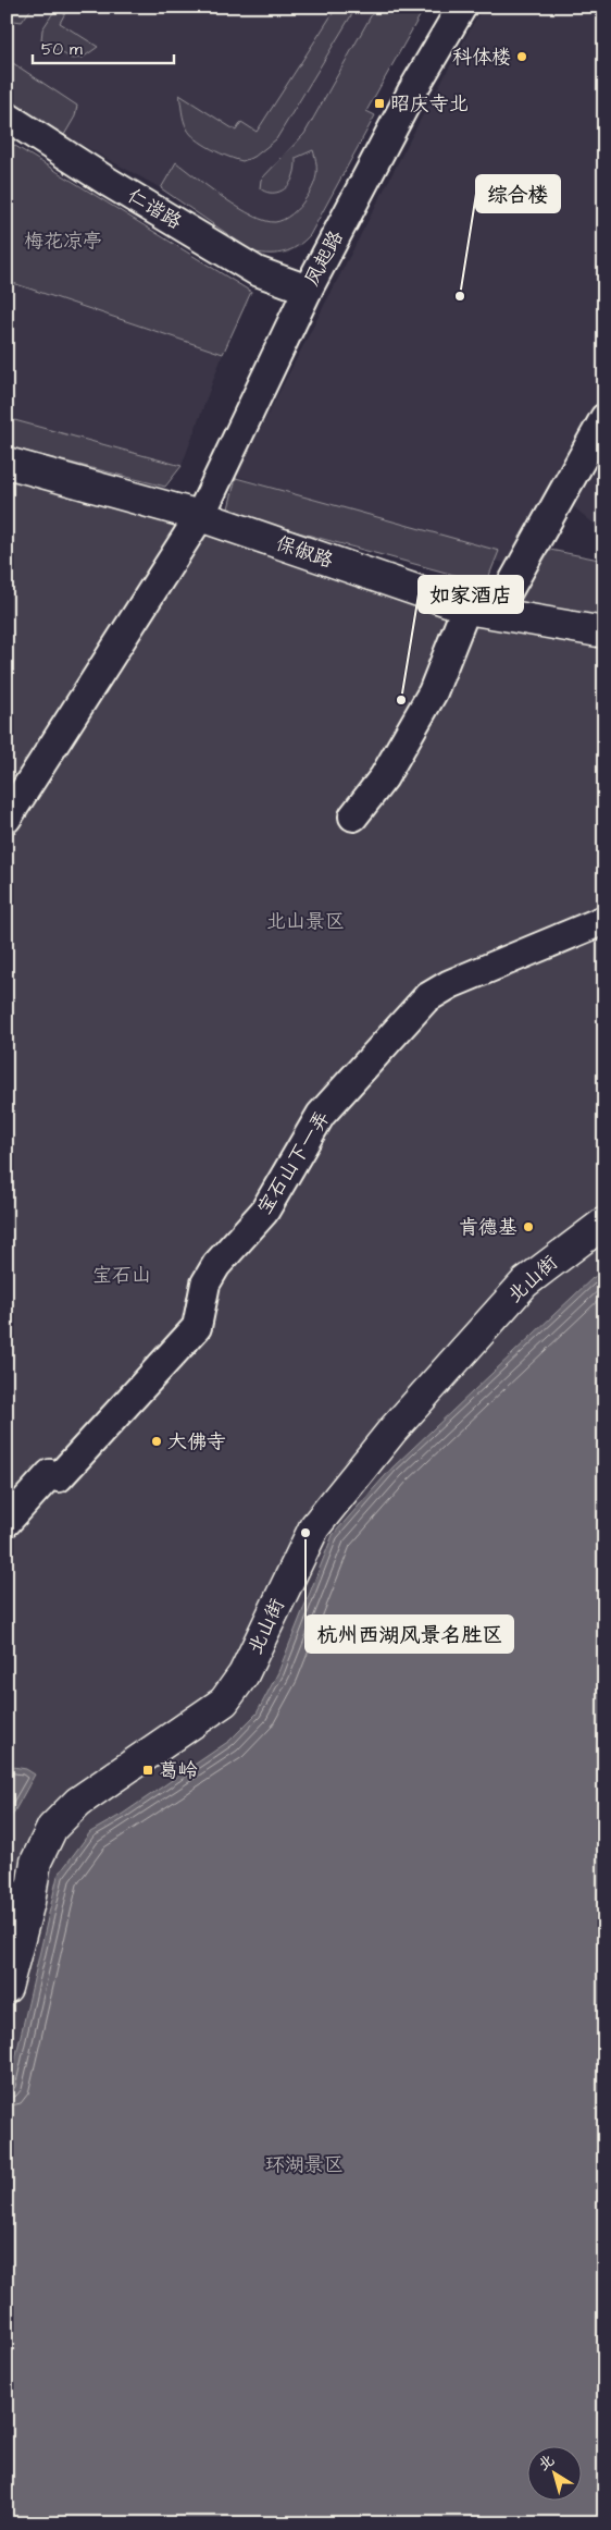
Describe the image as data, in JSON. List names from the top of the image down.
{
  "streets": {
    "main road": ["保俶路", "北山街"],
    "street": ["仁谐路", "凤起路", "宝石山下一弄"]
  },
  "crossings": [
    ["仁谐路", "凤起路"],
    ["凤起路", "保俶路"]
  ],
  "parks": [
    "梅花凉亭",
    "北山景区",
    "宝石山",
    "环湖景区"
  ],
  "places": {
    "other": [
      "科体楼",
      "综合楼",
      "如家酒店",
      "肯德基",
      "大佛寺",
      "杭州西湖风景名胜区"
    ],
    "transit": ["昭庆寺北", "葛岭"]
  },
  "scale_bar": "50 m",
  "north": "top left"
}
